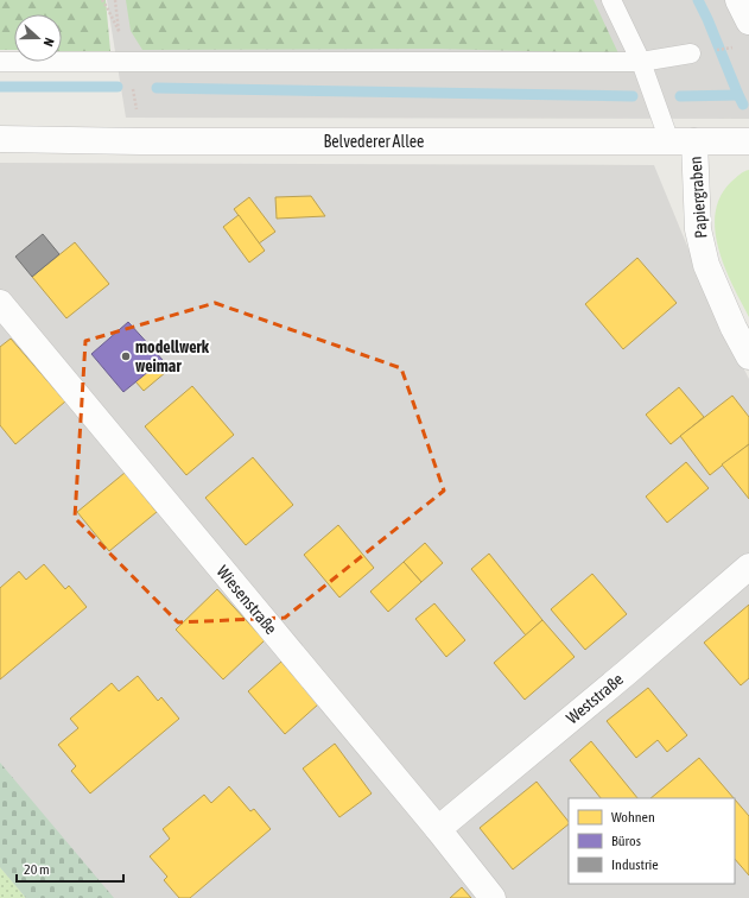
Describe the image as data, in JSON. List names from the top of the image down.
{
  "streets": {
    "street": [
      "Belvederer Allee",
      "Papiergraben",
      "Wiesenstraße",
      "Weststraße"
    ]
  },
  "crossings": [
    ["Belvederer Allee", "Papiergraben"],
    ["Wiesenstraße", "Weststraße"]
  ],
  "places": ["modellwerk weimar"],
  "legend": ["Wohnen", "Büros", "Industrie"],
  "scale_bar": "20 m",
  "north": "right"
}
